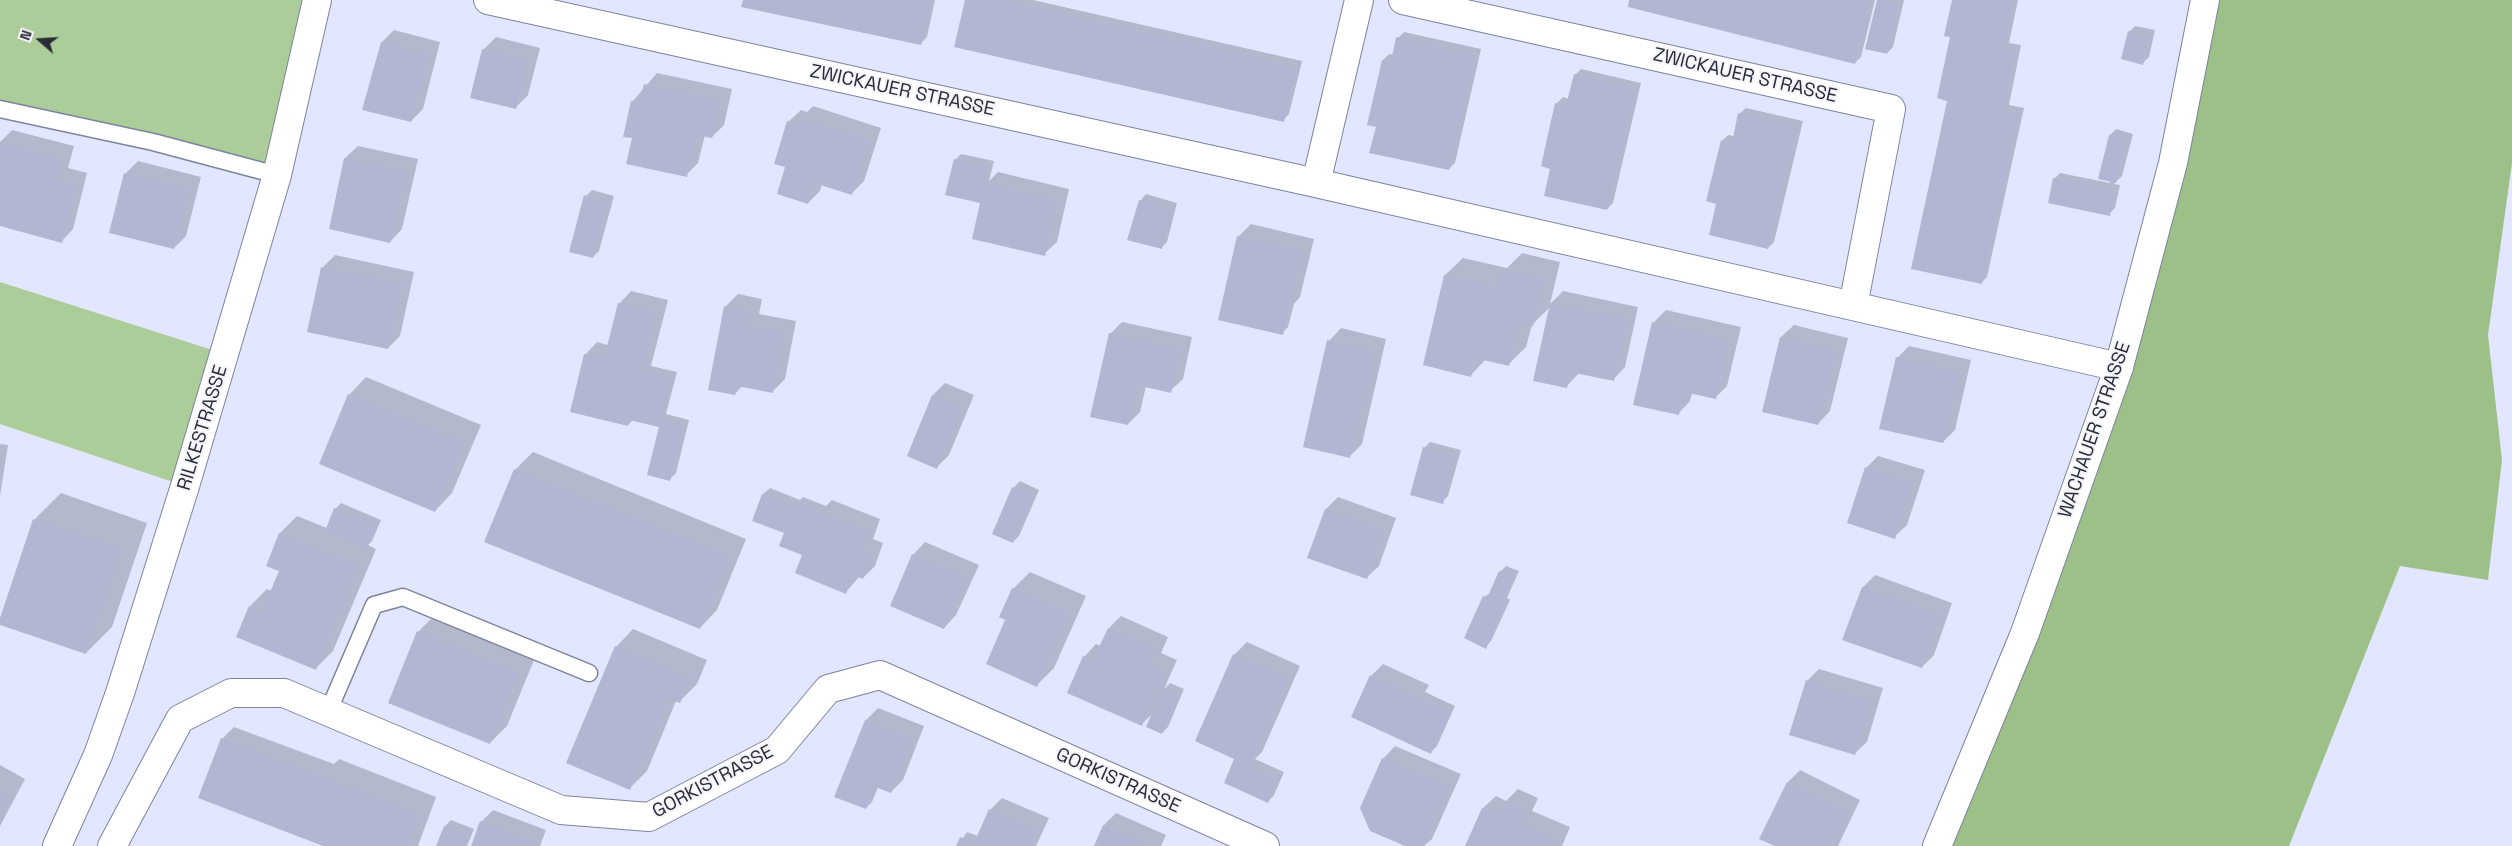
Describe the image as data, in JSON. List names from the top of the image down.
{
  "streets": {
    "street": [
      "ZWICKAUER STRASSE",
      "RILKESTRASSE",
      "WACHAUER STRASSE",
      "GORKISTRASSE"
    ]
  },
  "crossings": [
    ["ZWICKAUER STRASSE", "WACHAUER STRASSE"]
  ],
  "north": "left"
}
